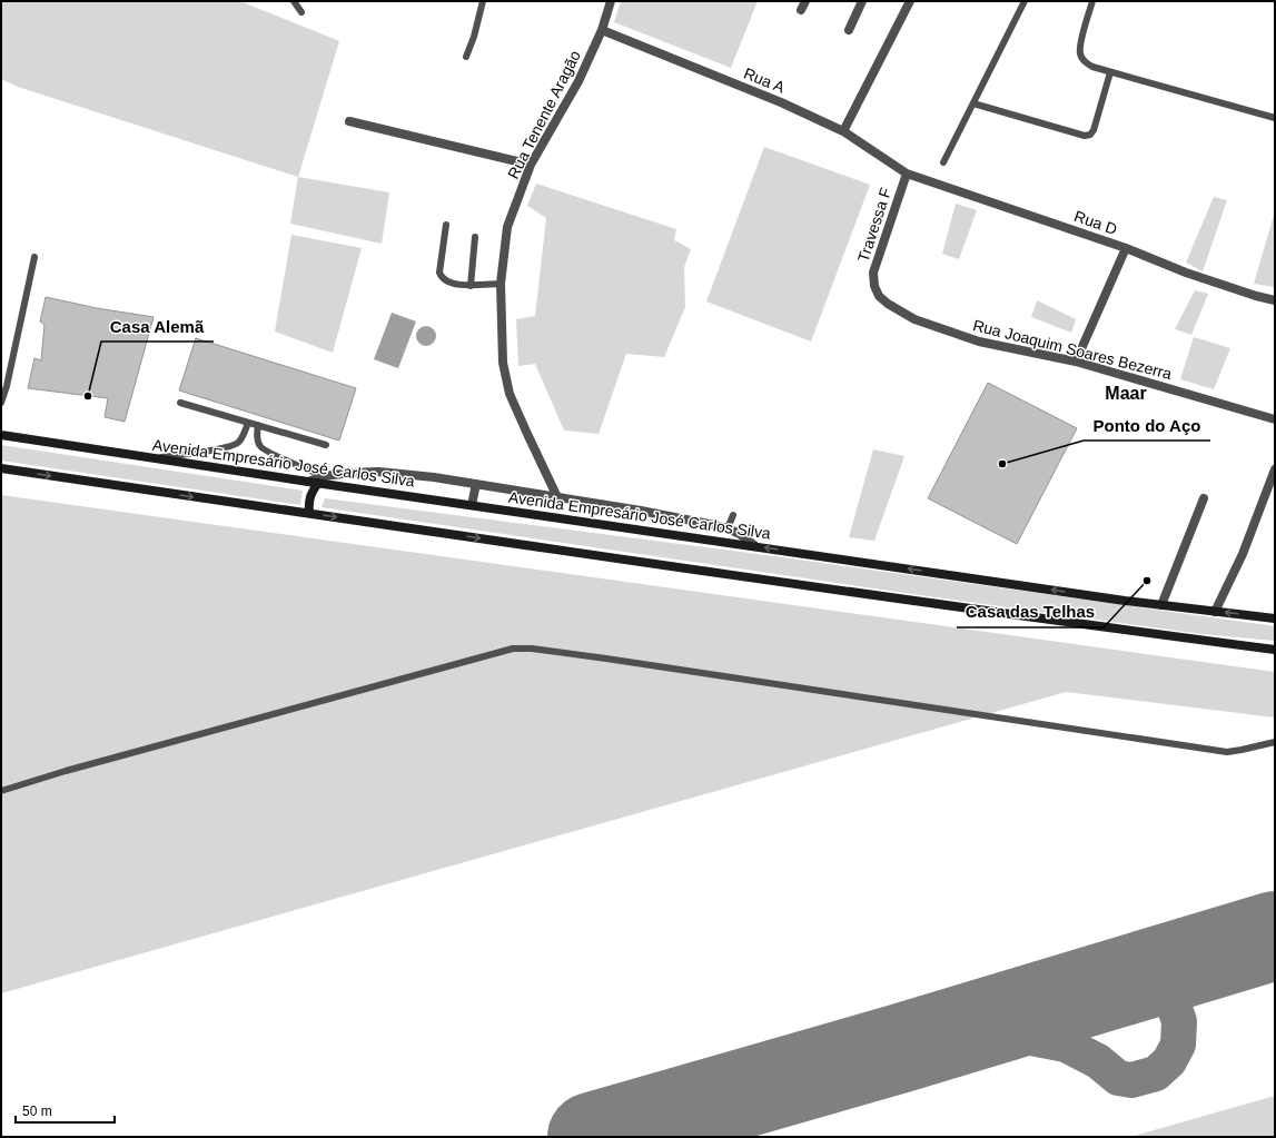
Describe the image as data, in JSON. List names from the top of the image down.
{
  "streets": {
    "main road": ["Avenida Empresário José Carlos Silva"],
    "street": [
      "Rua A",
      "Rua Tenente Aragão",
      "Rua D",
      "Travessa F",
      "Rua Joaquim Soares Bezerra"
    ]
  },
  "crossings": [
    ["Rua A", "Rua Tenente Aragão"],
    ["Rua A", "Rua D"],
    ["Rua A", "Travessa F"],
    ["Rua D", "Travessa F"],
    ["Travessa F", "Rua Joaquim Soares Bezerra"]
  ],
  "districts": ["Maar"],
  "places": ["Casa Alemã", "Ponto do Aço", "Casa das Telhas"],
  "scale_bar": "50 m"
}
